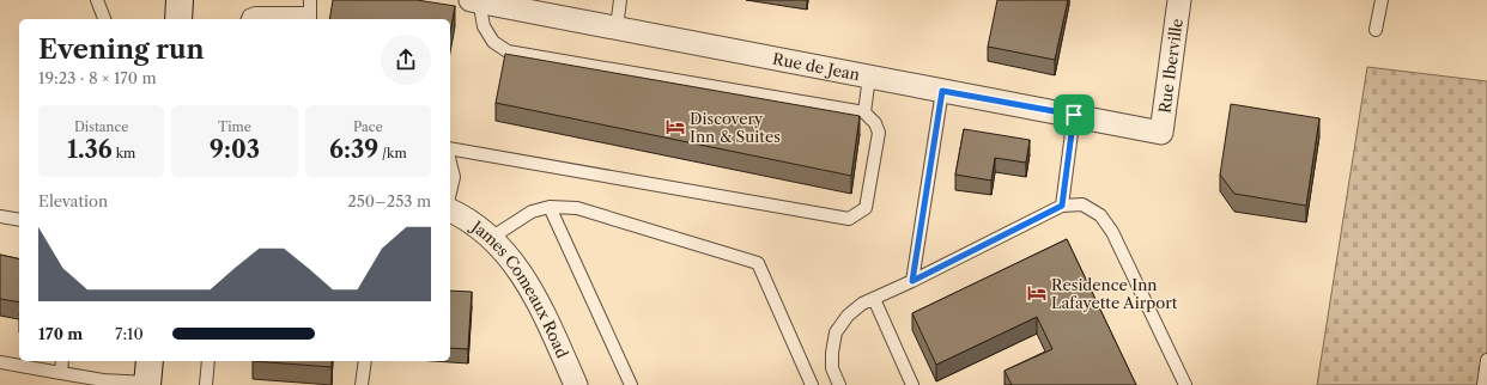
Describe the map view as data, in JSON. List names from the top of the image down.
{
  "streets": {
    "street": ["Rue de Jean", "Rue Iberville", "James Comeaux Road"]
  },
  "crossings": [
    ["Rue de Jean", "Rue Iberville"]
  ],
  "places": {
    "hotel": ["Discovery Inn & Suites", "Residence Inn Lafayette Airport"]
  },
  "page": {
    "heading": ["Evening run", "19:23 · 8 × 170 m"],
    "stats": [
      ["Distance", "1.36 km"],
      ["Time", "9:03"],
      ["Pace", "6:39 /km"]
    ],
    "chart": ["Elevation", "250–253 m"],
    "list": [
      {
        "name": "170 m",
        "note": "7:10"
      }
    ]
  }
}
